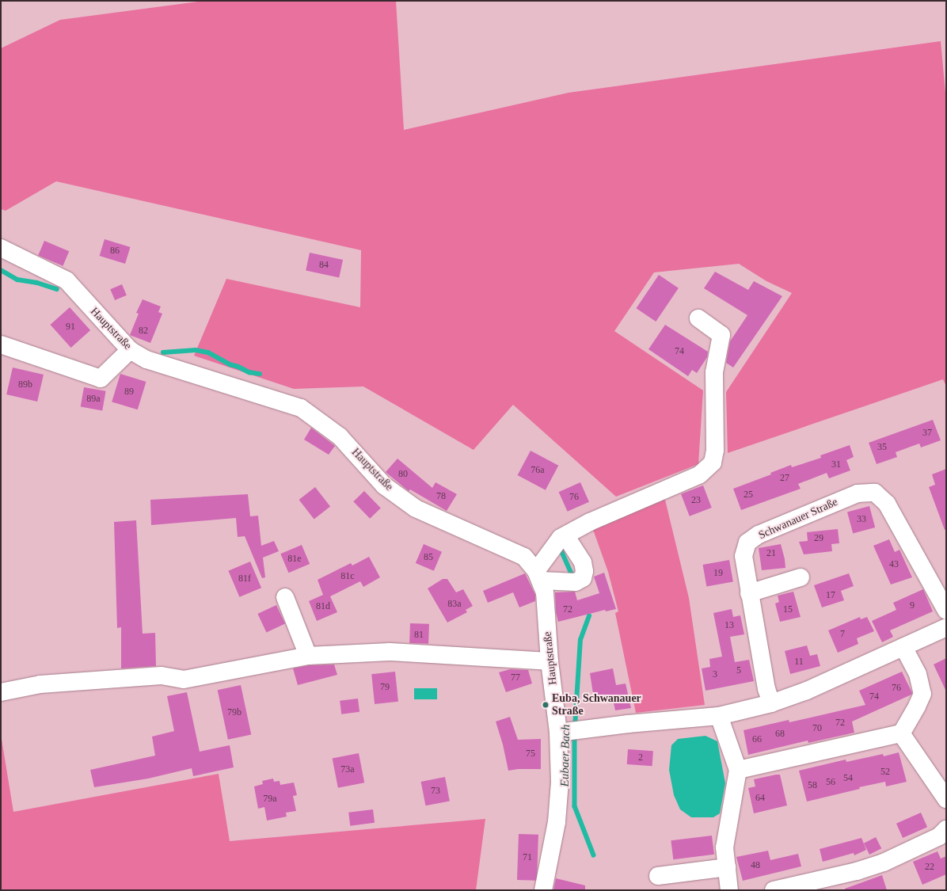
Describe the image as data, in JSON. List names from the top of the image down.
{
  "streets": {
    "street": ["Hauptstraße", "Schwanauer Straße"]
  },
  "water": ["Eubaer Bach"],
  "places": ["Euba, Schwanauer Straße"],
  "house_numbers": [
    "86",
    "84",
    "91",
    "82",
    "74",
    "89b",
    "89",
    "89a",
    "37",
    "35",
    "31",
    "76a",
    "80",
    "27",
    "25",
    "78",
    "76",
    "23",
    "33",
    "29",
    "21",
    "85",
    "81e",
    "43",
    "19",
    "81c",
    "81f",
    "17",
    "83a",
    "9",
    "81d",
    "72",
    "15",
    "13",
    "7",
    "81",
    "11",
    "5",
    "3",
    "77",
    "79",
    "76",
    "74",
    "79b",
    "72",
    "70",
    "68",
    "66",
    "75",
    "2",
    "73a",
    "52",
    "54",
    "56",
    "58",
    "73",
    "64",
    "79a",
    "71",
    "48",
    "22"
  ]
}
